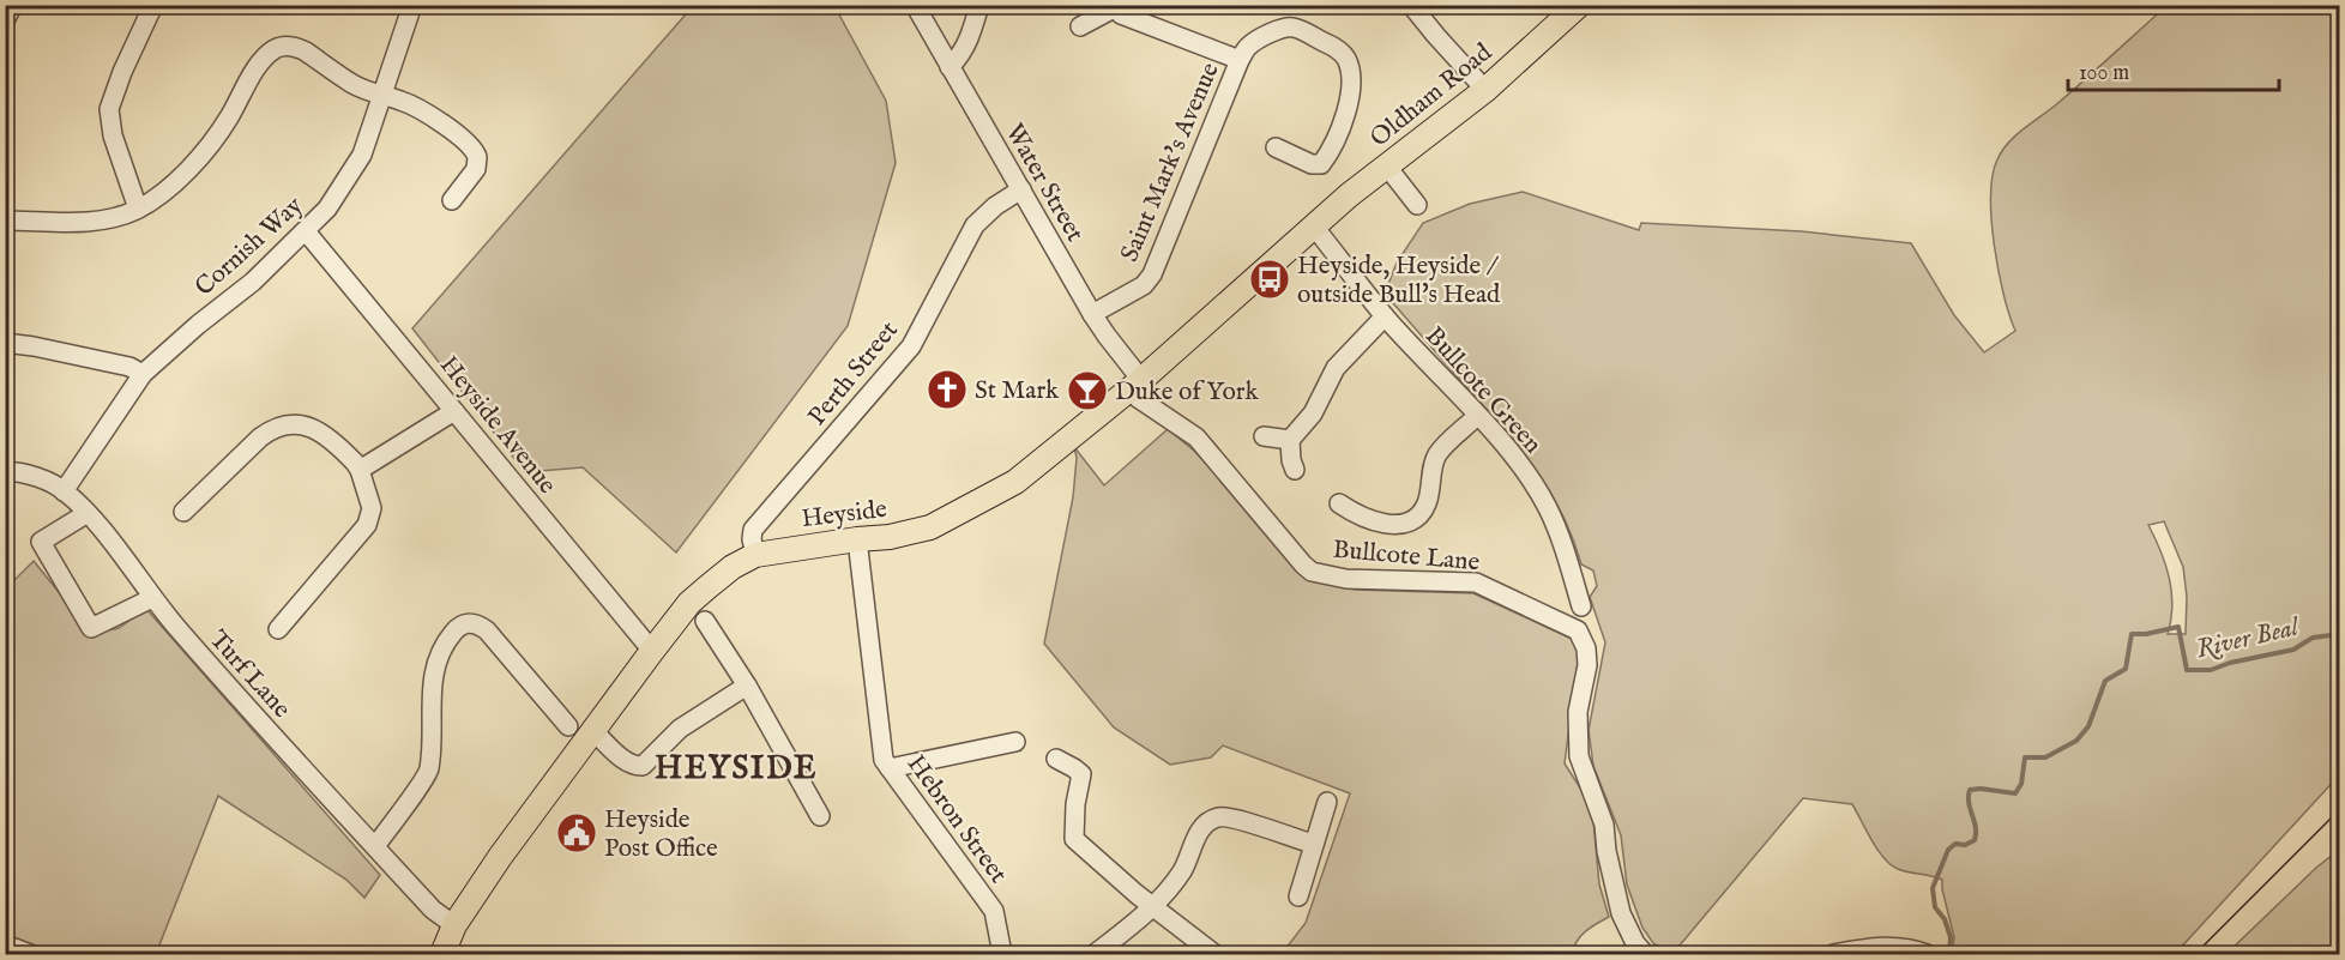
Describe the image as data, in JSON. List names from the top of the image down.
{
  "streets": {
    "main road": ["Oldham Road", "Heyside"],
    "street": [
      "Saint Mark's Avenue",
      "Water Street",
      "Cornish Way",
      "Perth Street",
      "Bullcote Green",
      "Heyside Avenue",
      "Bullcote Lane",
      "Turf Lane",
      "Hebron Street"
    ]
  },
  "crossings": [
    ["Oldham Road", "Bullcote Green"],
    ["Oldham Road", "Heyside"],
    ["Saint Mark's Avenue", "Water Street"],
    ["Water Street", "Perth Street"],
    ["Water Street", "Heyside"],
    ["Water Street", "Bullcote Lane"],
    ["Cornish Way", "Heyside Avenue"],
    ["Cornish Way", "Turf Lane"],
    ["Perth Street", "Heyside"],
    ["Bullcote Green", "Heyside"],
    ["Heyside Avenue", "Heyside"],
    ["Heyside", "Bullcote Lane"],
    ["Heyside", "Turf Lane"],
    ["Heyside", "Hebron Street"]
  ],
  "districts": ["HEYSIDE"],
  "water": ["River Beal"],
  "places": {
    "bus stop": ["Heyside, Heyside / outside Bull's Head"],
    "church": ["St Mark"],
    "bar": ["Duke of York"],
    "public building": ["Heyside Post Office"]
  },
  "scale_bar": "100 m"
}
